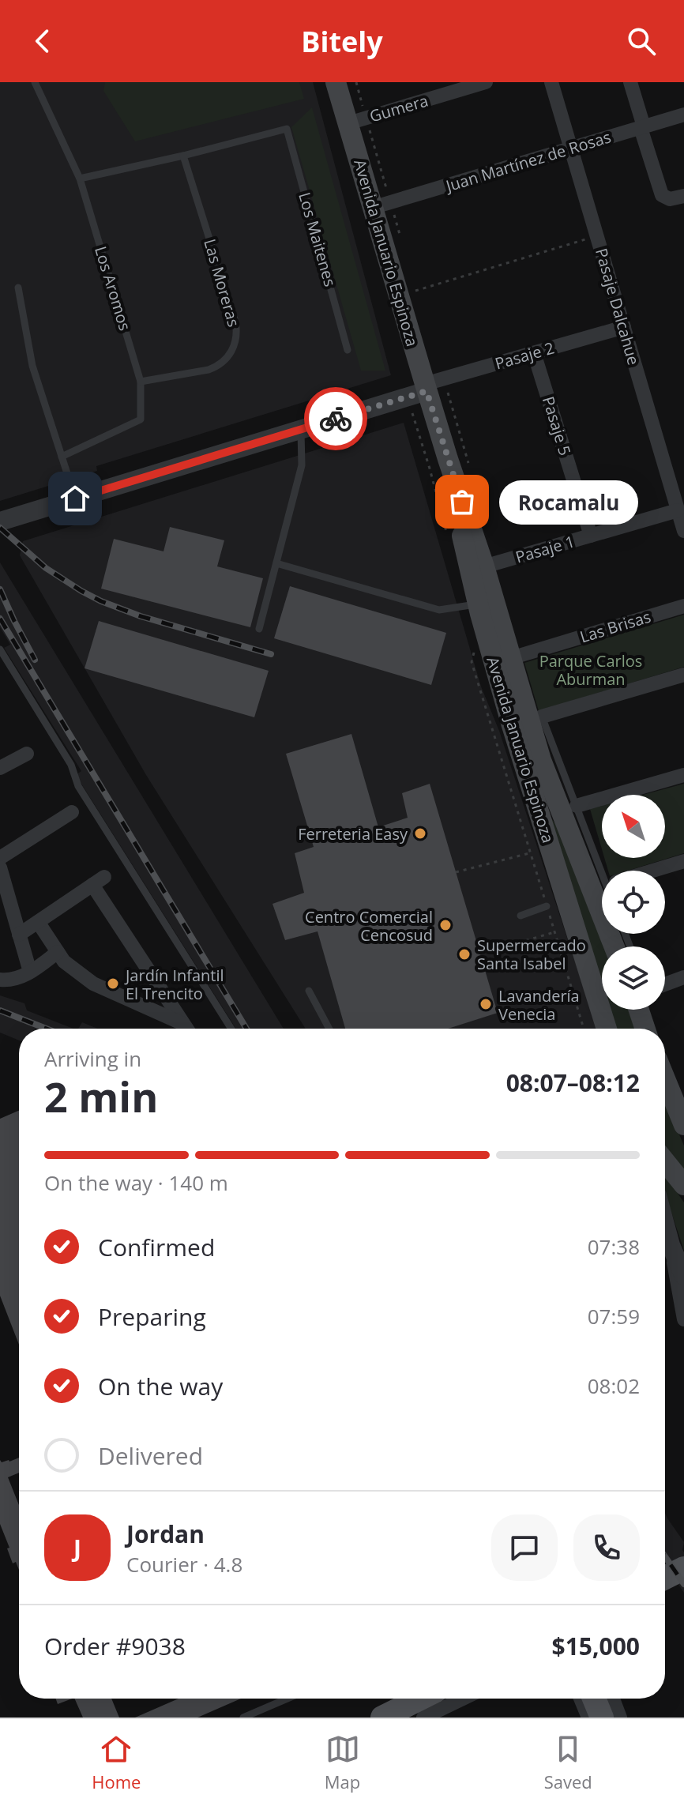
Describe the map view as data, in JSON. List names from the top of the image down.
{
  "streets": {
    "main road": ["Avenida Januario Espinoza"],
    "street": [
      "Gumera",
      "Juan Martínez de Rosas",
      "Pasaje Dalcahue",
      "Pasaje 2",
      "Pasaje 5",
      "Pasaje 1",
      "Las Brisas"
    ],
    "lane": ["Los Maitenes", "Las Moreras", "Los Aromos"]
  },
  "crossings": [
    ["Gumera", "Avenida Januario Espinoza"],
    ["Juan Martínez de Rosas", "Avenida Januario Espinoza"],
    ["Juan Martínez de Rosas", "Pasaje Dalcahue"],
    ["Los Maitenes", "Las Moreras"],
    ["Avenida Januario Espinoza", "Pasaje 2"],
    ["Avenida Januario Espinoza", "Pasaje 1"],
    ["Avenida Januario Espinoza", "Las Brisas"],
    ["Las Moreras", "Los Aromos"],
    ["Pasaje Dalcahue", "Pasaje 2"],
    ["Pasaje Dalcahue", "Pasaje 1"],
    ["Pasaje 2", "Pasaje 5"],
    ["Pasaje 5", "Pasaje 1"]
  ],
  "parks": ["Parque Carlos Aburman"],
  "places": [
    "Rocamalu",
    "Ferreteria Easy",
    "Centro Comercial Cencosud",
    "Supermercado Santa Isabel",
    "Jardín Infantil El Trencito",
    "Lavandería Venecia"
  ],
  "north": "top left",
  "page": {
    "header": "Bitely",
    "bubble": "Rocamalu",
    "heading": ["2 min", "Arriving in", "08:07–08:12"],
    "panel": [
      "Jordan",
      "Courier · 4.8",
      "Order #9038",
      "$15,000"
    ],
    "bar": "On the way · 140 m",
    "list": [
      ["Confirmed", "07:38"],
      ["Preparing", "07:59"],
      ["On the way", "08:02"],
      "Delivered"
    ],
    "round": "J",
    "tabs": ["Home", "Map", "Saved"]
  }
}
